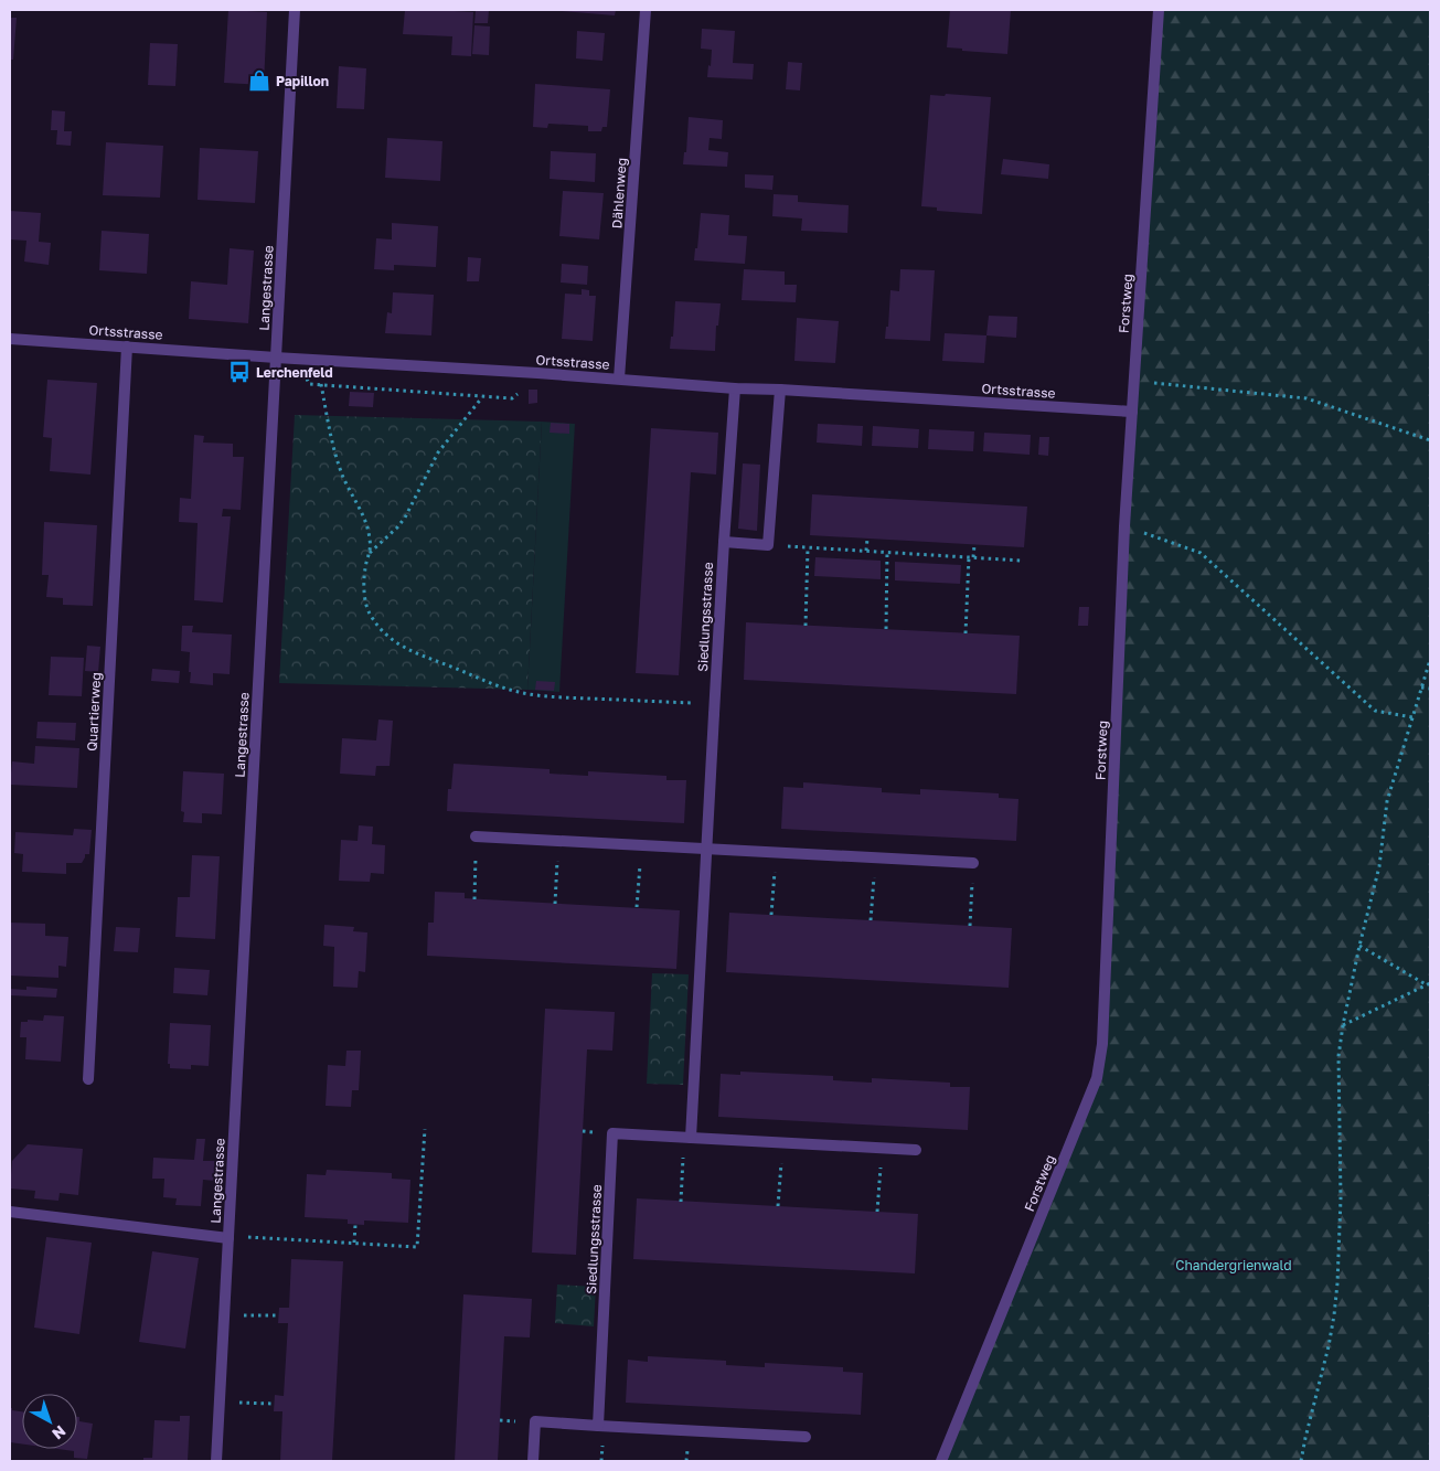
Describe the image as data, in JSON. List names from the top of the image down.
{
  "streets": {
    "street": [
      "Dählenweg",
      "Langestrasse",
      "Forstweg",
      "Ortsstrasse",
      "Siedlungsstrasse",
      "Quartierweg"
    ]
  },
  "crossings": [
    ["Dählenweg", "Ortsstrasse"],
    ["Langestrasse", "Ortsstrasse"],
    ["Forstweg", "Ortsstrasse"],
    ["Ortsstrasse", "Siedlungsstrasse"],
    ["Ortsstrasse", "Quartierweg"]
  ],
  "parks": ["Chandergrienwald"],
  "places": {
    "shop": ["Papillon"],
    "bus stop": ["Lerchenfeld"]
  },
  "north": "bottom right"
}
